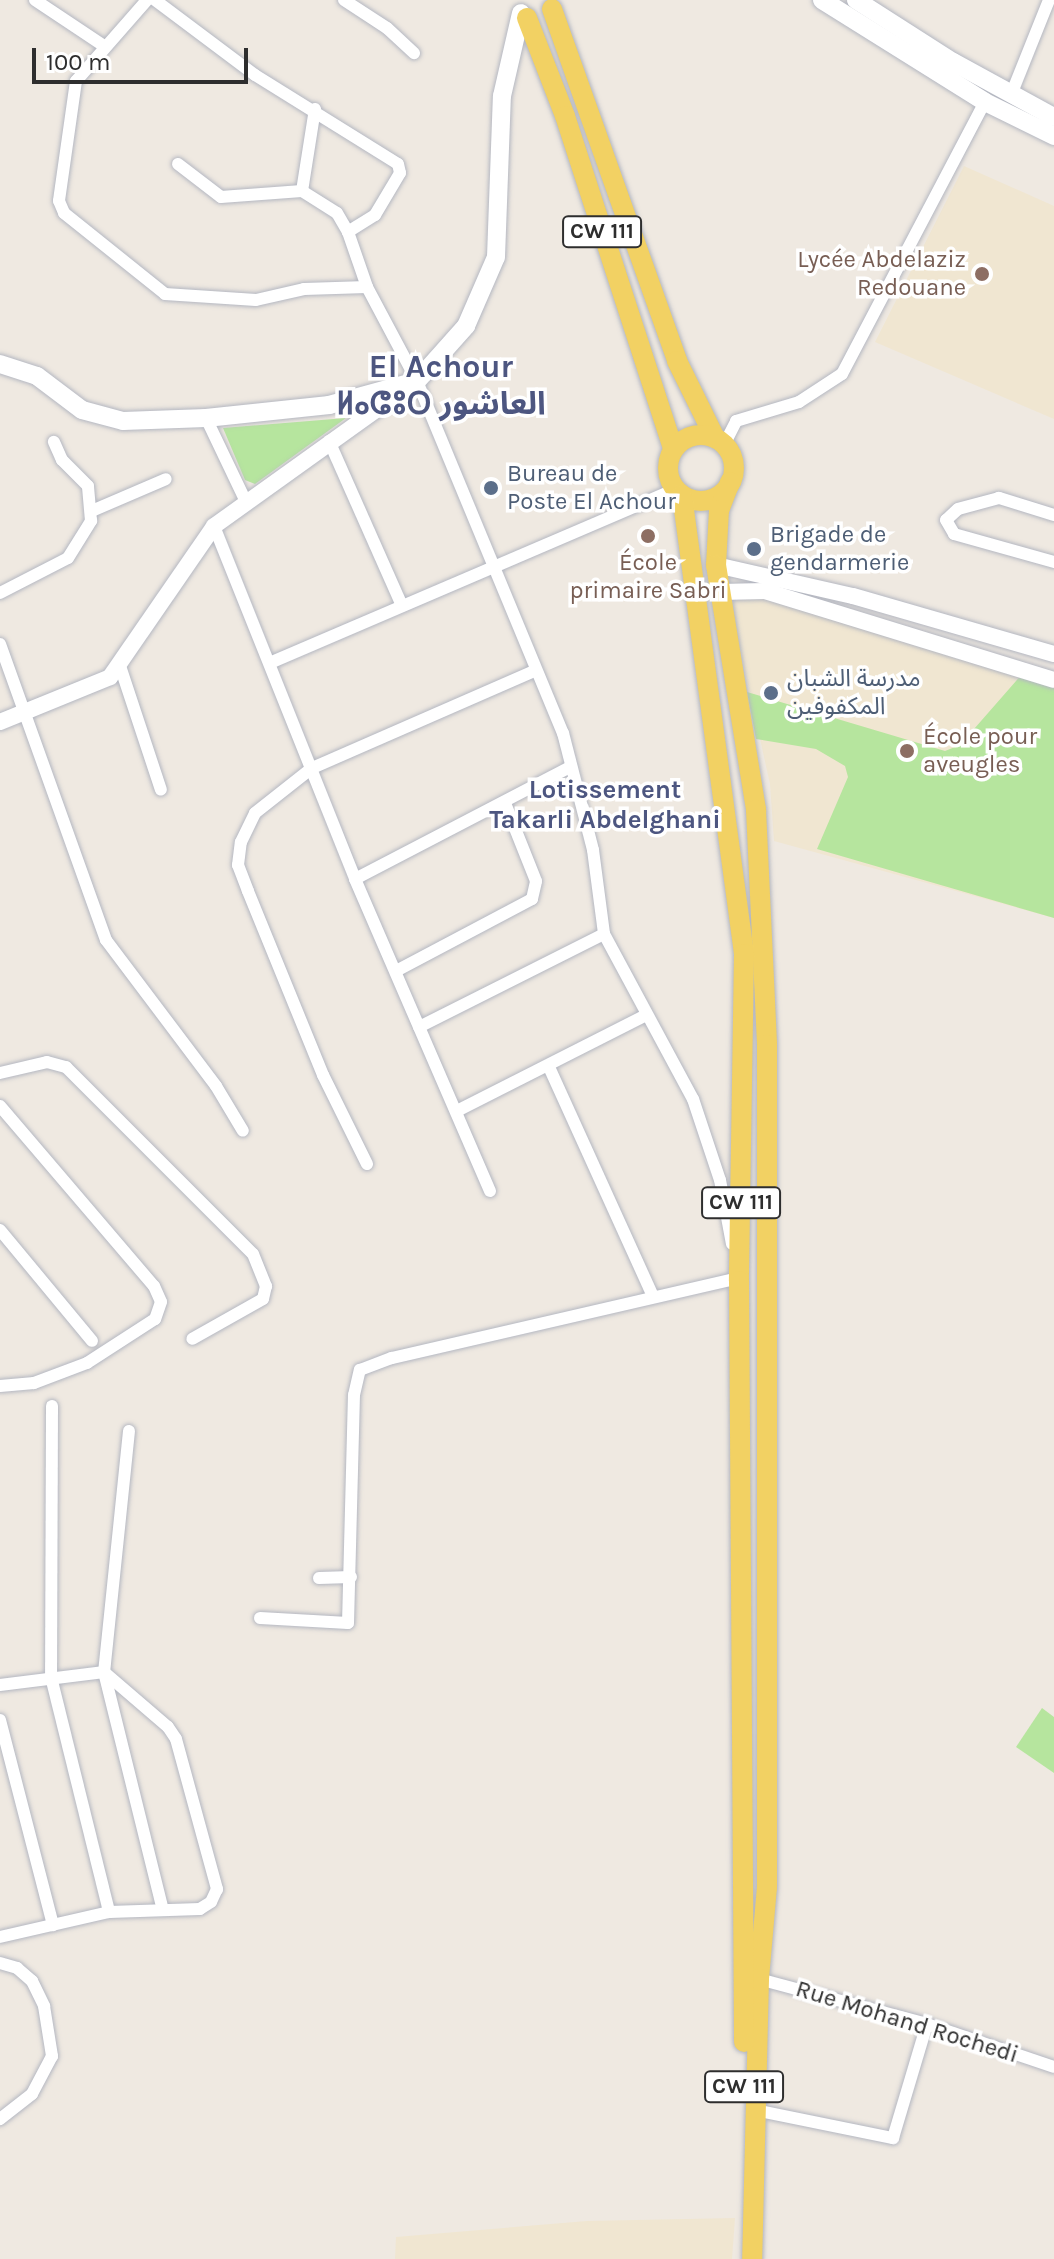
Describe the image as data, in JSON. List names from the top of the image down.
{
  "streets": {
    "main road": ["CW 111"],
    "street": ["Rue Mohand Rochedi"]
  },
  "districts": ["El Achour ⵍⴰⵛⵓⵔ العاشور", "Lotissement Takarli Abdelghani"],
  "places": [
    "Lycée Abdelaziz Redouane",
    "Bureau de Poste El Achour",
    "École primaire Sabri",
    "Brigade de gendarmerie",
    "مدرسة الشبان المكفوفين",
    "École pour aveugles"
  ],
  "scale_bar": "100 m"
}
